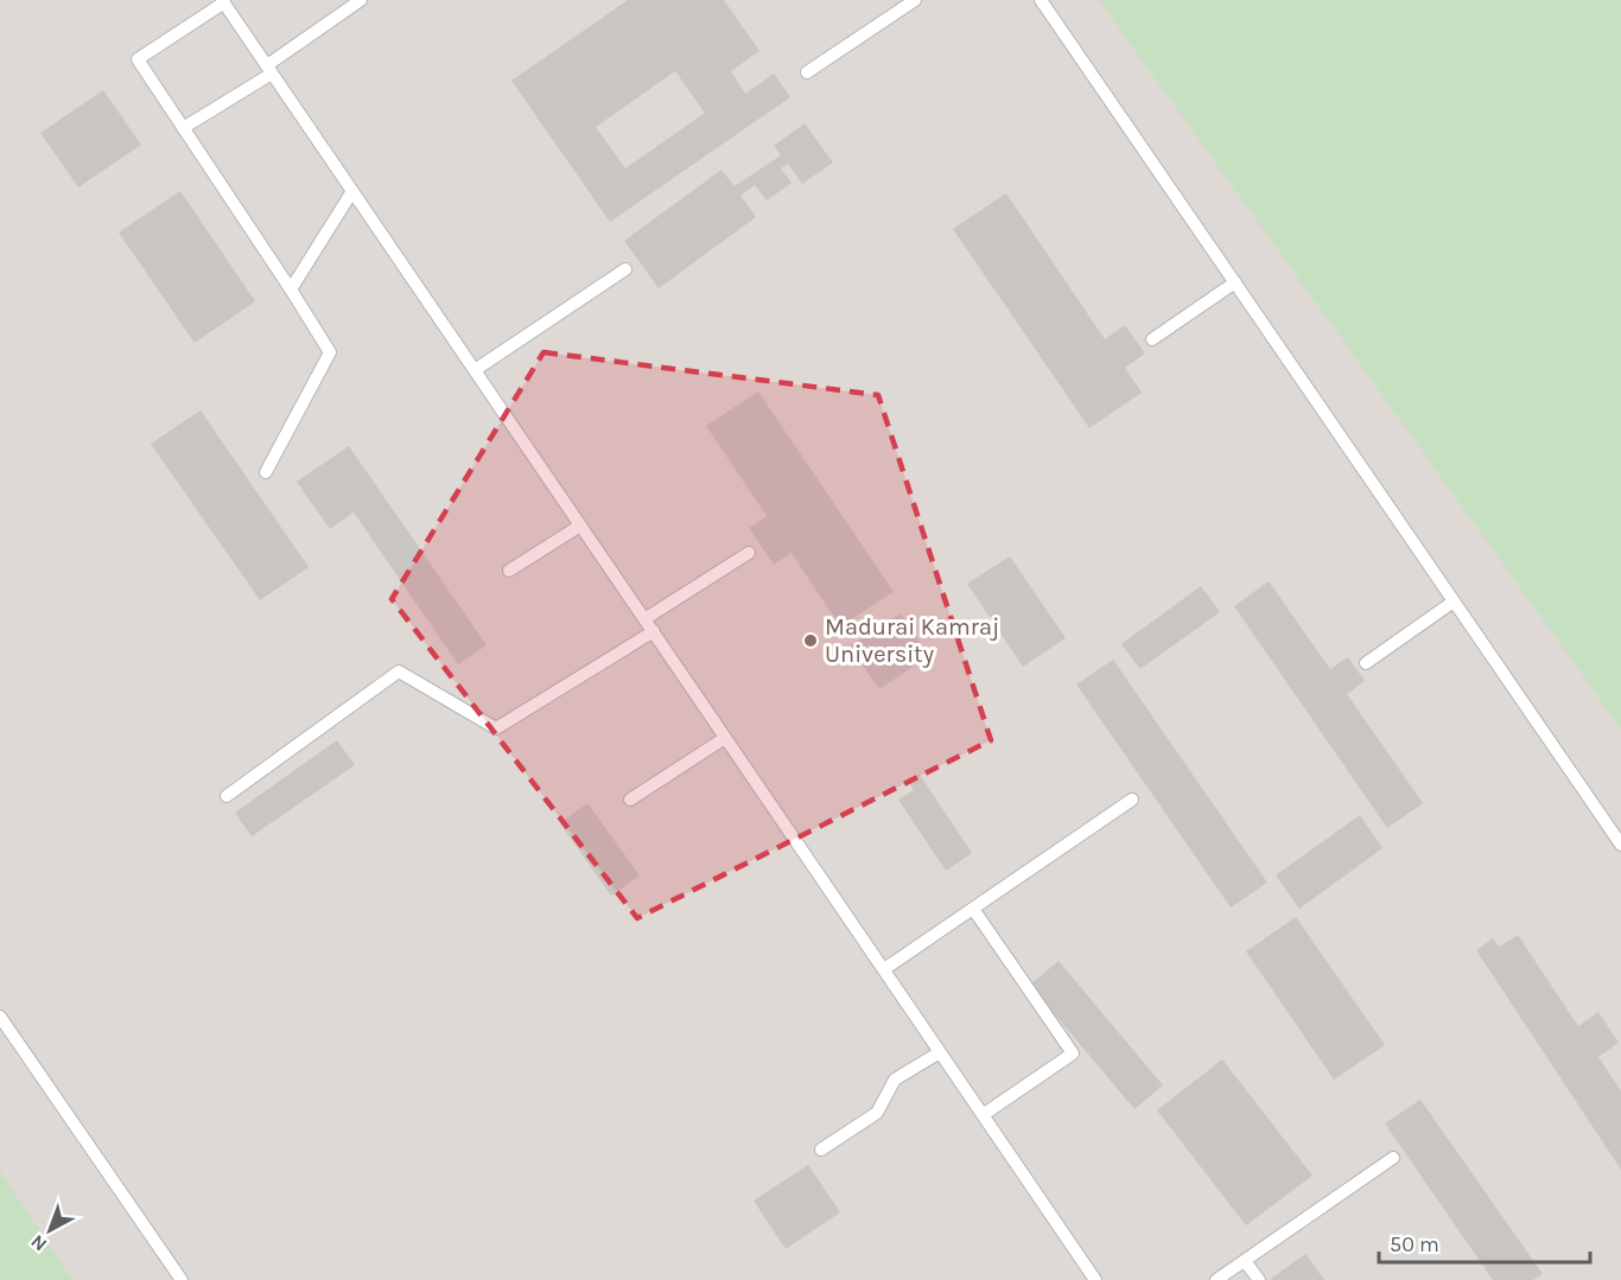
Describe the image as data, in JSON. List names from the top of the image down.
{
  "places": ["Madurai Kamraj University"],
  "scale_bar": "50 m",
  "north": "bottom left"
}
